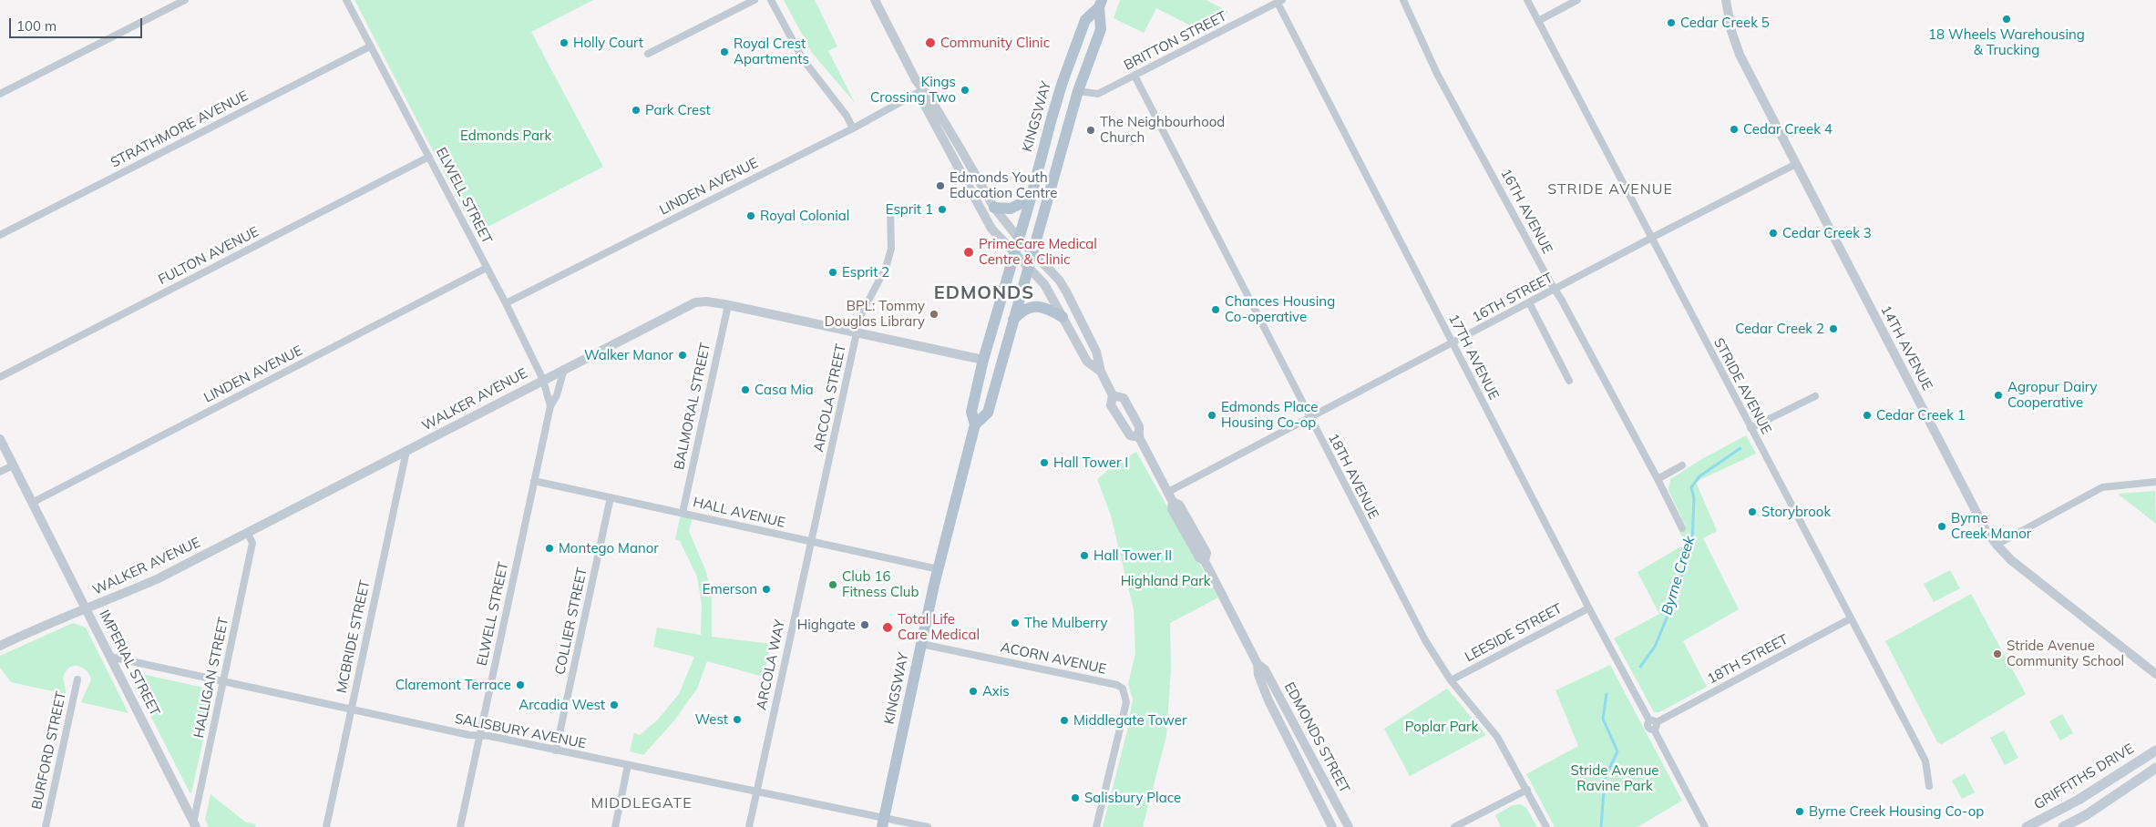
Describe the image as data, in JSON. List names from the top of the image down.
{
  "streets": {
    "main road": ["KINGSWAY", "GRIFFITHS DRIVE"],
    "street": [
      "BRITTON STREET",
      "STRATHMORE AVENUE",
      "LINDEN AVENUE",
      "ELWELL STREET",
      "16TH AVENUE",
      "FULTON AVENUE",
      "16TH STREET",
      "14TH AVENUE",
      "17TH AVENUE",
      "STRIDE AVENUE",
      "ARCOLA STREET",
      "WALKER AVENUE",
      "BALMORAL STREET",
      "18TH AVENUE",
      "HALL AVENUE",
      "COLLIER STREET",
      "LEESIDE STREET",
      "MCBRIDE STREET",
      "ACORN AVENUE",
      "18TH STREET",
      "IMPERIAL STREET",
      "ARCOLA WAY",
      "HALLIGAN STREET",
      "SALISBURY AVENUE",
      "EDMONDS STREET",
      "BURFORD STREET"
    ]
  },
  "crossings": [
    ["BRITTON STREET", "KINGSWAY"],
    ["BRITTON STREET", "17TH AVENUE"],
    ["BRITTON STREET", "18TH AVENUE"],
    ["KINGSWAY", "WALKER AVENUE"],
    ["KINGSWAY", "HALL AVENUE"],
    ["KINGSWAY", "ACORN AVENUE"],
    ["KINGSWAY", "SALISBURY AVENUE"],
    ["KINGSWAY", "EDMONDS STREET"],
    ["STRATHMORE AVENUE", "ELWELL STREET"],
    ["LINDEN AVENUE", "ELWELL STREET"],
    ["LINDEN AVENUE", "IMPERIAL STREET"],
    ["LINDEN AVENUE", "EDMONDS STREET"],
    ["ELWELL STREET", "FULTON AVENUE"],
    ["ELWELL STREET", "WALKER AVENUE"],
    ["ELWELL STREET", "HALL AVENUE"],
    ["ELWELL STREET", "SALISBURY AVENUE"],
    ["16TH AVENUE", "16TH STREET"],
    ["16TH STREET", "14TH AVENUE"],
    ["16TH STREET", "17TH AVENUE"],
    ["16TH STREET", "STRIDE AVENUE"],
    ["16TH STREET", "18TH AVENUE"],
    ["16TH STREET", "EDMONDS STREET"],
    ["17TH AVENUE", "LEESIDE STREET"],
    ["17TH AVENUE", "18TH STREET"],
    ["STRIDE AVENUE", "18TH STREET"],
    ["ARCOLA STREET", "WALKER AVENUE"],
    ["ARCOLA STREET", "HALL AVENUE"],
    ["ARCOLA STREET", "ARCOLA WAY"],
    ["WALKER AVENUE", "BALMORAL STREET"],
    ["WALKER AVENUE", "MCBRIDE STREET"],
    ["WALKER AVENUE", "IMPERIAL STREET"],
    ["WALKER AVENUE", "HALLIGAN STREET"],
    ["BALMORAL STREET", "HALL AVENUE"],
    ["18TH AVENUE", "LEESIDE STREET"],
    ["HALL AVENUE", "COLLIER STREET"],
    ["HALL AVENUE", "ARCOLA WAY"],
    ["COLLIER STREET", "SALISBURY AVENUE"],
    ["MCBRIDE STREET", "SALISBURY AVENUE"],
    ["IMPERIAL STREET", "HALLIGAN STREET"],
    ["IMPERIAL STREET", "SALISBURY AVENUE"],
    ["ARCOLA WAY", "SALISBURY AVENUE"],
    ["HALLIGAN STREET", "SALISBURY AVENUE"]
  ],
  "districts": ["STRIDE AVENUE", "EDMONDS", "MIDDLEGATE"],
  "water": ["Byrne Creek"],
  "parks": [
    "Edmonds Park",
    "Highland Park",
    "Poplar Park",
    "Stride Avenue Ravine Park"
  ],
  "places": [
    "18 Wheels Warehousing & Trucking",
    "Cedar Creek 5",
    "Holly Court",
    "Community Clinic",
    "Royal Crest Apartments",
    "Kings Crossing Two",
    "Park Crest",
    "Cedar Creek 4",
    "The Neighbourhood Church",
    "Edmonds Youth Education Centre",
    "Esprit 1",
    "Royal Colonial",
    "Cedar Creek 3",
    "PrimeCare Medical Centre & Clinic",
    "Esprit 2",
    "Chances Housing Co-operative",
    "BPL: Tommy Douglas Library",
    "Cedar Creek 2",
    "Walker Manor",
    "Casa Mia",
    "Agropur Dairy Cooperative",
    "Edmonds Place Housing Co-op",
    "Cedar Creek 1",
    "Hall Tower I",
    "Storybrook",
    "Byrne Creek Manor",
    "Montego Manor",
    "Hall Tower II",
    "Club 16 Fitness Club",
    "Emerson",
    "The Mulberry",
    "Highgate",
    "Total Life Care Medical",
    "Stride Avenue Community School",
    "Claremont Terrace",
    "Axis",
    "Arcadia West",
    "West",
    "Middlegate Tower",
    "Salisbury Place",
    "Byrne Creek Housing Co-op"
  ],
  "scale_bar": "100 m"
}
